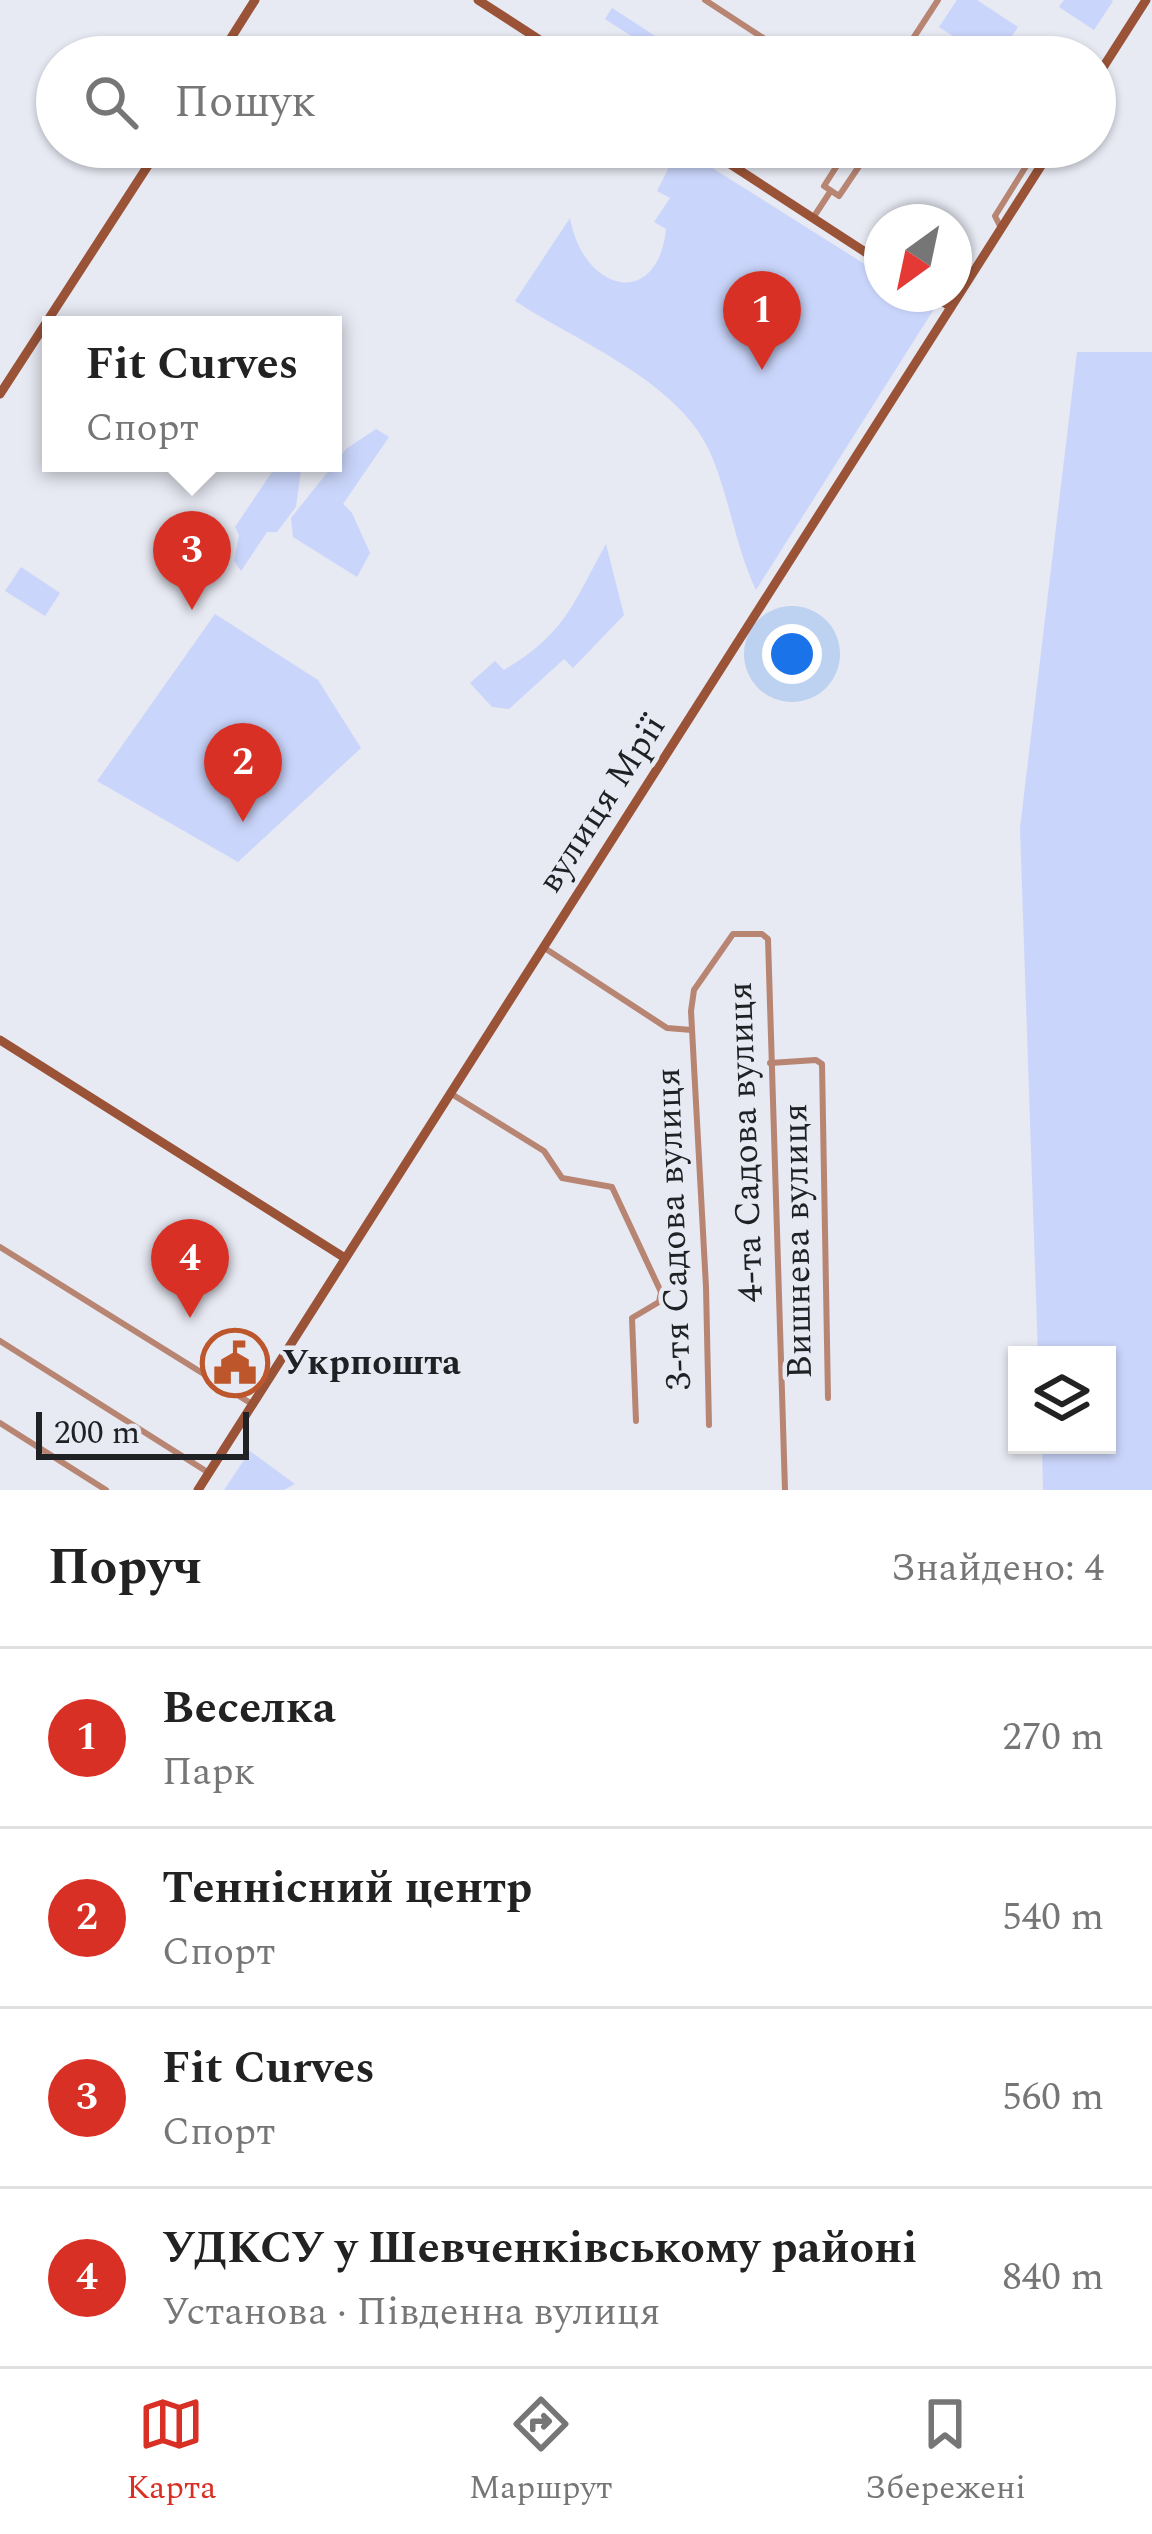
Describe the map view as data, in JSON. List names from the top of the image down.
{
  "streets": {
    "street": [
      "вулиця Мрії",
      "4-та Садова вулиця",
      "3-тя Садова вулиця",
      "Вишнева вулиця"
    ]
  },
  "crossings": [
    ["4-та Садова вулиця", "3-тя Садова вулиця"],
    ["4-та Садова вулиця", "Вишнева вулиця"]
  ],
  "places": {
    "public building": ["Укрпошта"]
  },
  "scale_bar": "200 m",
  "north": "bottom left",
  "page": {
    "search": "Пошук",
    "pins": [
      "1",
      "3",
      "2",
      "4"
    ],
    "popup": ["Fit Curves", "Спорт"],
    "scale": "200 m",
    "heading": ["Поруч", "Знайдено: 4"],
    "list": [
      {
        "mark": "1",
        "name": "Веселка",
        "note": "Парк",
        "value": "270 m"
      },
      {
        "mark": "2",
        "name": "Теннісний центр",
        "note": "Спорт",
        "value": "540 m"
      },
      {
        "mark": "3",
        "name": "Fit Curves",
        "note": "Спорт",
        "value": "560 m"
      },
      {
        "mark": "4",
        "name": "УДКСУ у Шевченківському районі",
        "note": "Установа · Південна вулиця",
        "value": "840 m"
      }
    ],
    "nav": ["Карта", "Маршрут", "Збережені"]
  }
}
